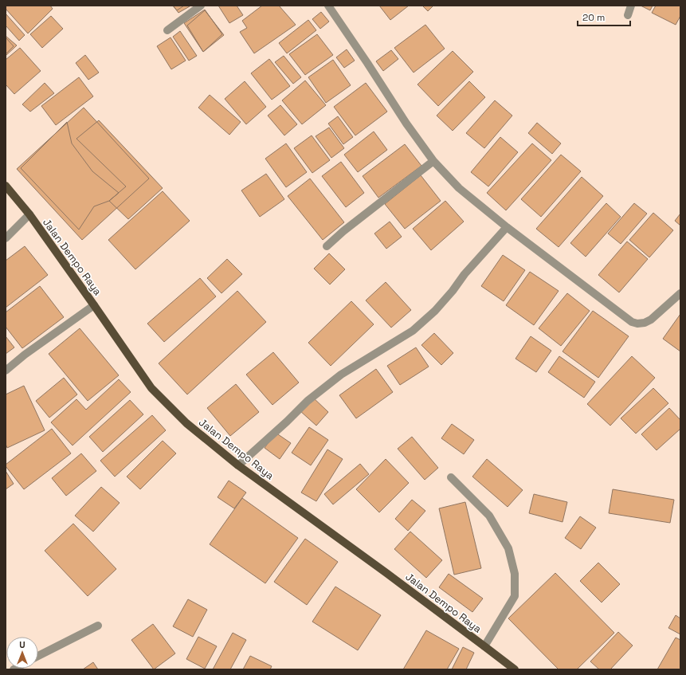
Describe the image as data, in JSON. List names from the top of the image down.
{
  "streets": {
    "main road": ["Jalan Dempo Raya"]
  },
  "scale_bar": "20 m",
  "north": "top"
}
